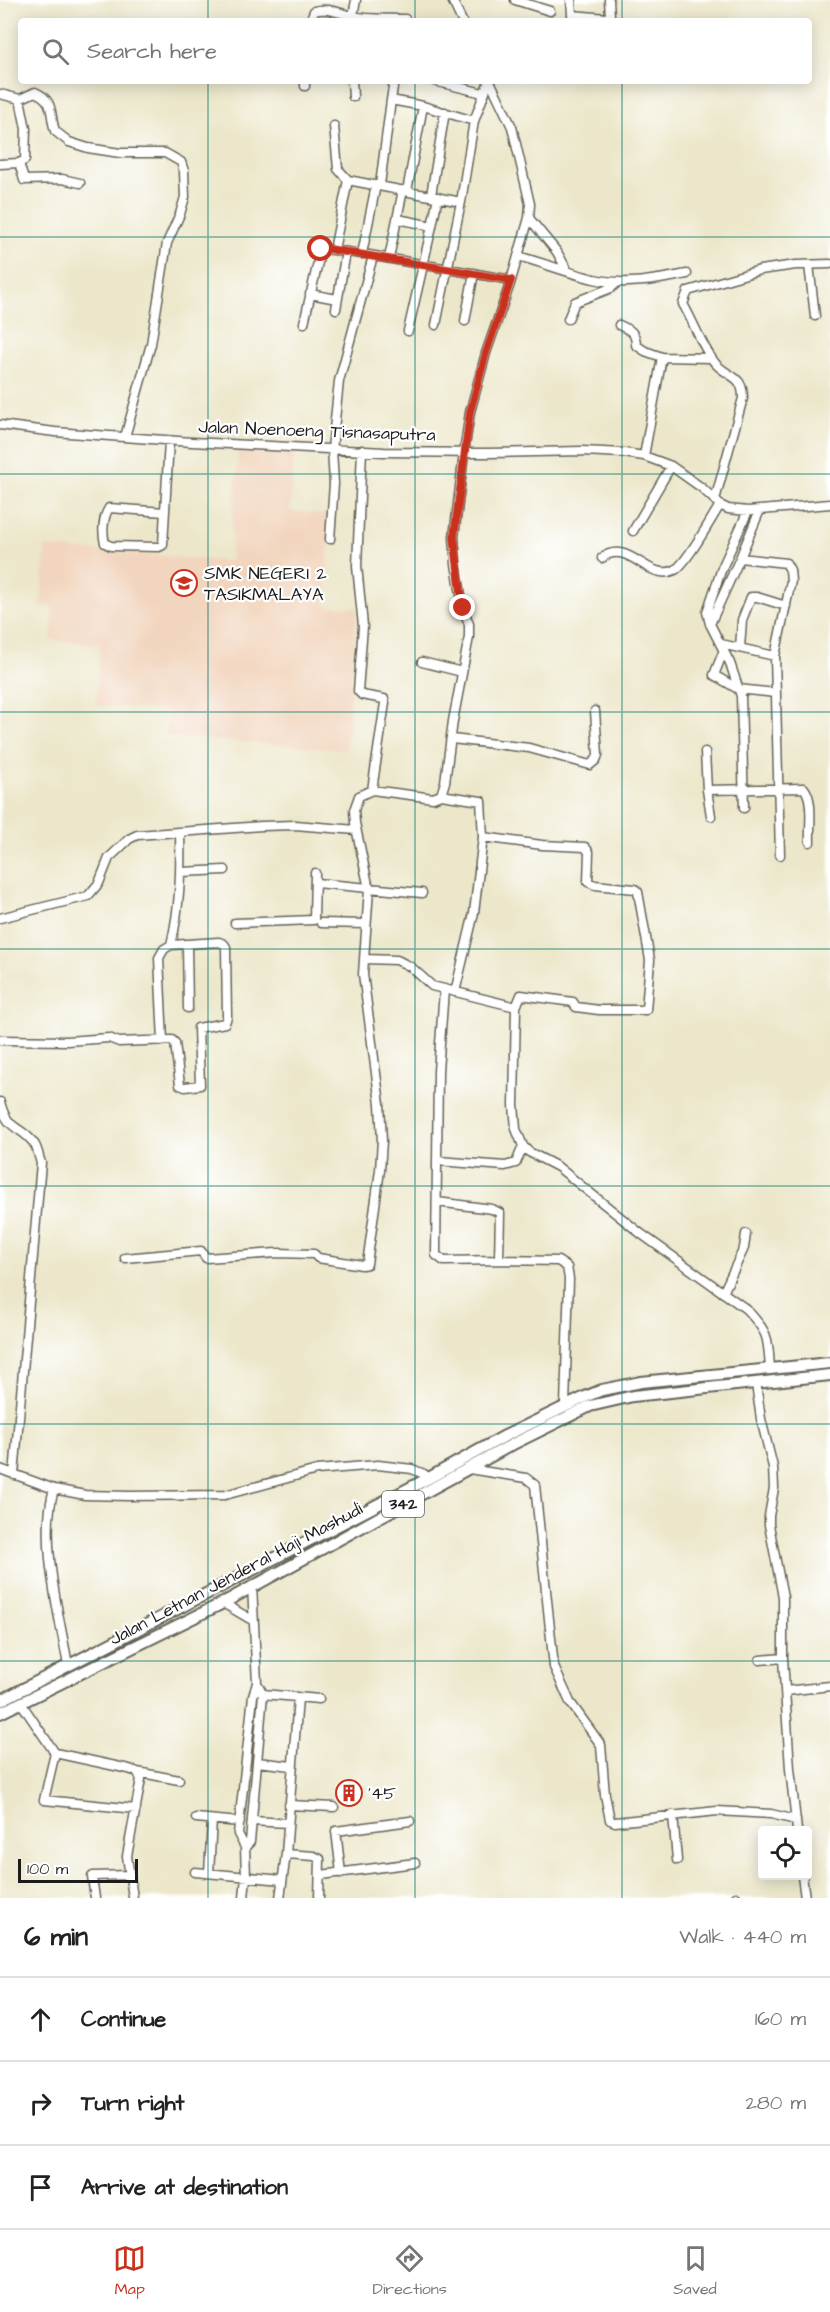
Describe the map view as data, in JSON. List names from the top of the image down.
{
  "streets": {
    "main road": ["342", "Jalan Letnan Jenderal Haji Mashudi"],
    "street": ["Jalan Noenoeng Tisnasaputra"]
  },
  "places": {
    "school or university": ["SMK NEGERI 2 TASIKMALAYA"],
    "building": ["'45"]
  },
  "scale_bar": "100 m",
  "page": {
    "search": "Search here",
    "scale": "100 m",
    "heading": ["6 min", "Walk · 440 m"],
    "list": [
      ["Continue", "160 m"],
      ["Turn right", "280 m"],
      "Arrive at destination"
    ],
    "nav": ["Map", "Directions", "Saved"]
  }
}
